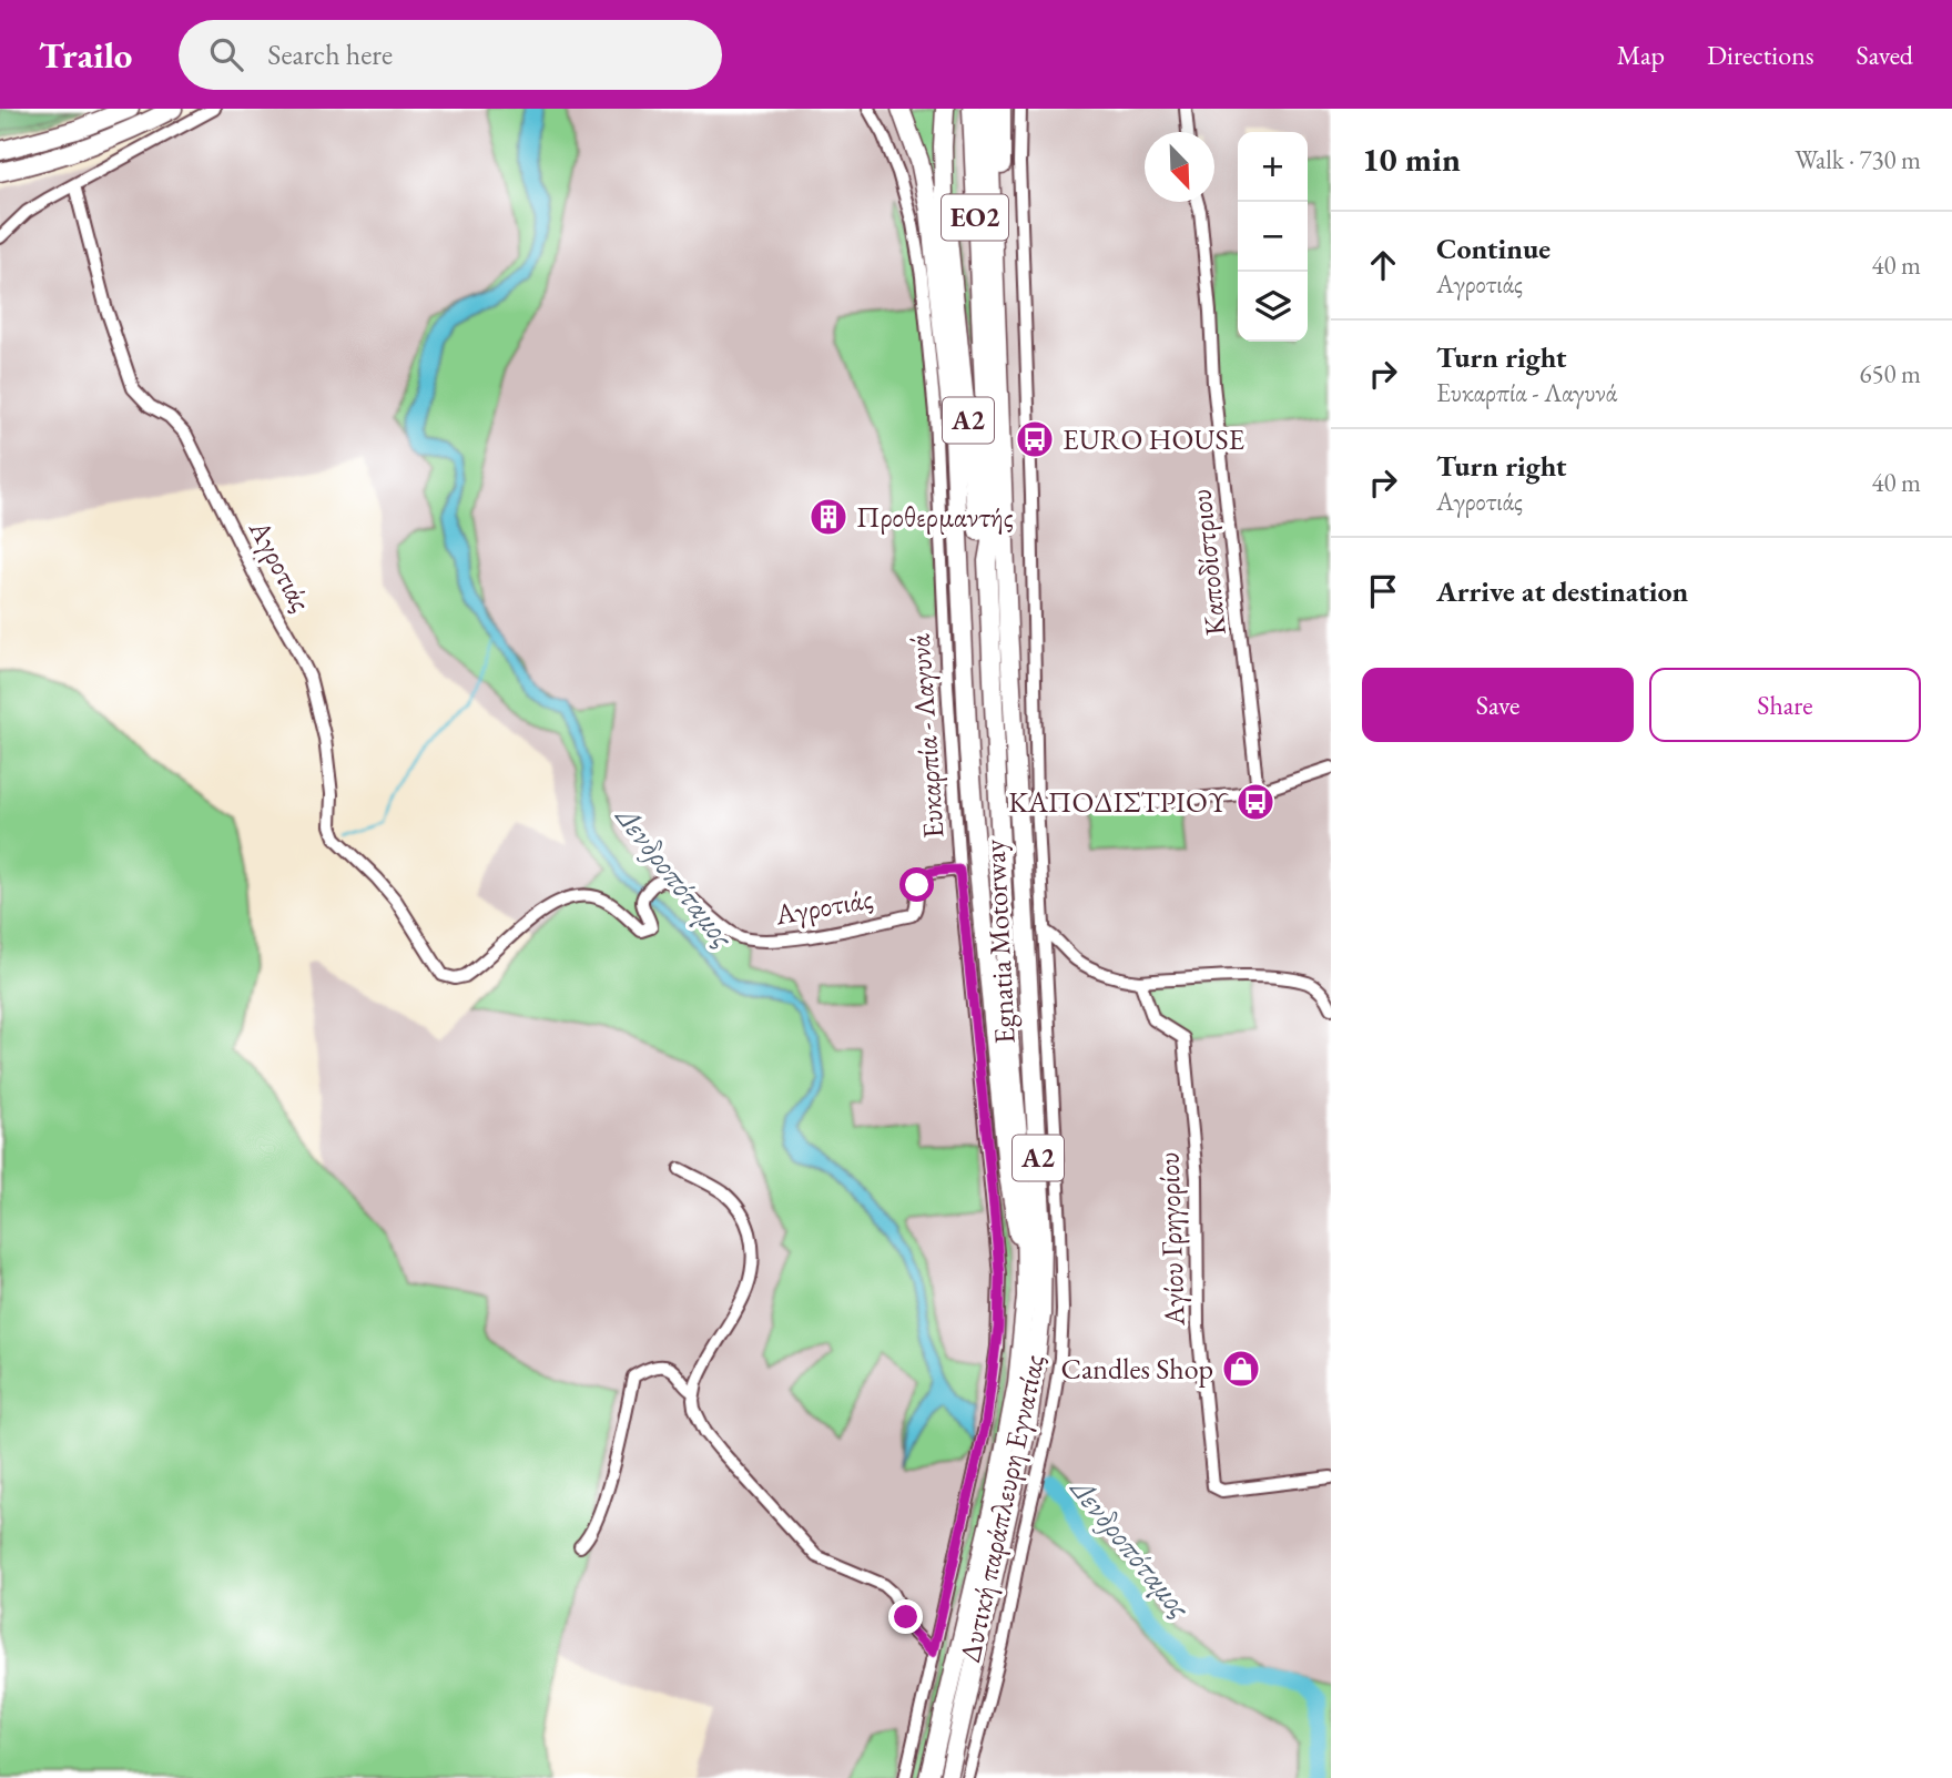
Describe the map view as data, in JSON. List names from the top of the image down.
{
  "streets": {
    "highway": ["ΕΟ2", "Α2", "Egnatia Motorway"],
    "street": [
      "Καποδίστριου",
      "Αγροτιάς",
      "Ευκαρπία - Λαγυνά",
      "Αγίου Γρηγορίου",
      "Δυτική παράπλευρη Εγνατίας"
    ]
  },
  "crossings": [
    ["ΕΟ2", "Α2"],
    ["ΕΟ2", "Egnatia Motorway"],
    ["Α2", "Egnatia Motorway"],
    ["Αγροτιάς", "Ευκαρπία - Λαγυνά"]
  ],
  "water": ["Δενδροπόταμος"],
  "places": {
    "bus stop": ["EURO HOUSE", "ΚΑΠΟΔΙΣΤΡΙΟΥ"],
    "building": ["Προθερμαντής"],
    "shop": ["Candles Shop"]
  },
  "north": "bottom right",
  "page": {
    "header": "Trailo",
    "search": "Search here",
    "nav": ["Map", "Directions", "Saved"],
    "heading": ["10 min", "Walk · 730 m"],
    "map_buttons": ["+", "−"],
    "list": [
      ["Continue", "Αγροτιάς", "40 m"],
      ["Turn right", "Ευκαρπία - Λαγυνά", "650 m"],
      ["Turn right", "Αγροτιάς", "40 m"],
      "Arrive at destination"
    ],
    "buttons": ["Save", "Share"]
  }
}
